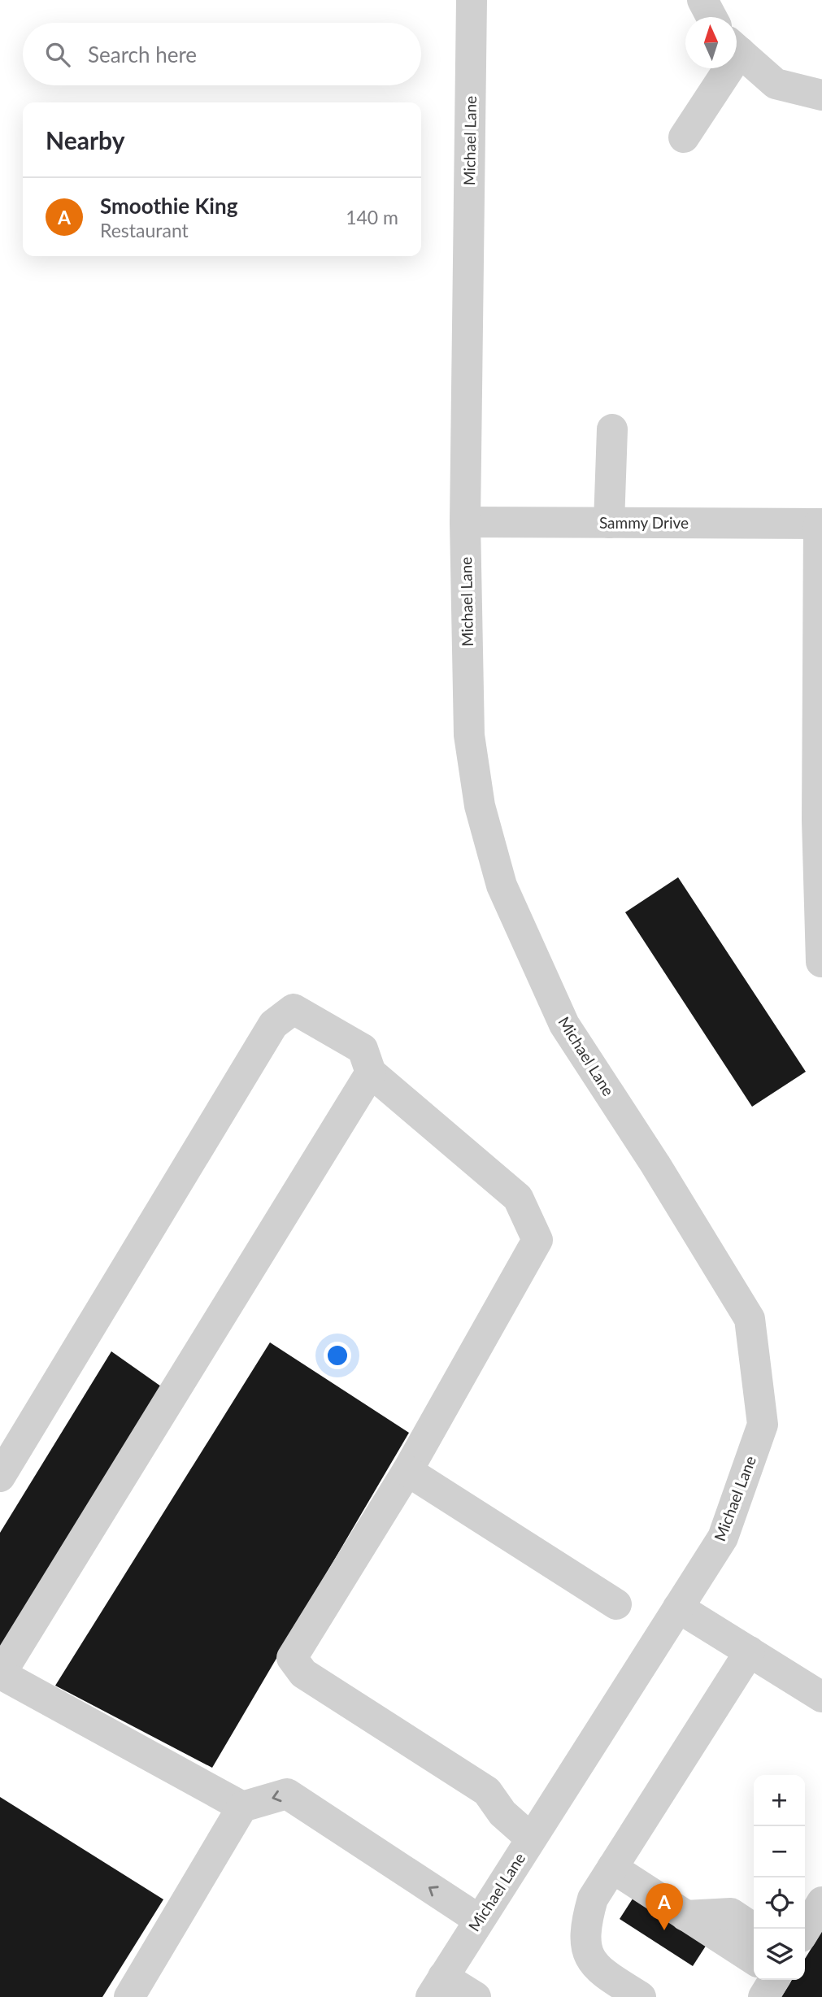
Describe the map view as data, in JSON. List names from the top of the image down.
{
  "streets": {
    "street": ["Michael Lane", "Sammy Drive"]
  },
  "crossings": [
    ["Michael Lane", "Sammy Drive"]
  ],
  "north": "top",
  "page": {
    "search": "Search here",
    "heading": "Nearby",
    "list": [
      {
        "mark": "A",
        "name": "Smoothie King",
        "note": "Restaurant",
        "value": "140 m"
      }
    ],
    "map_buttons": ["+", "−"],
    "pins": "A"
  }
}
